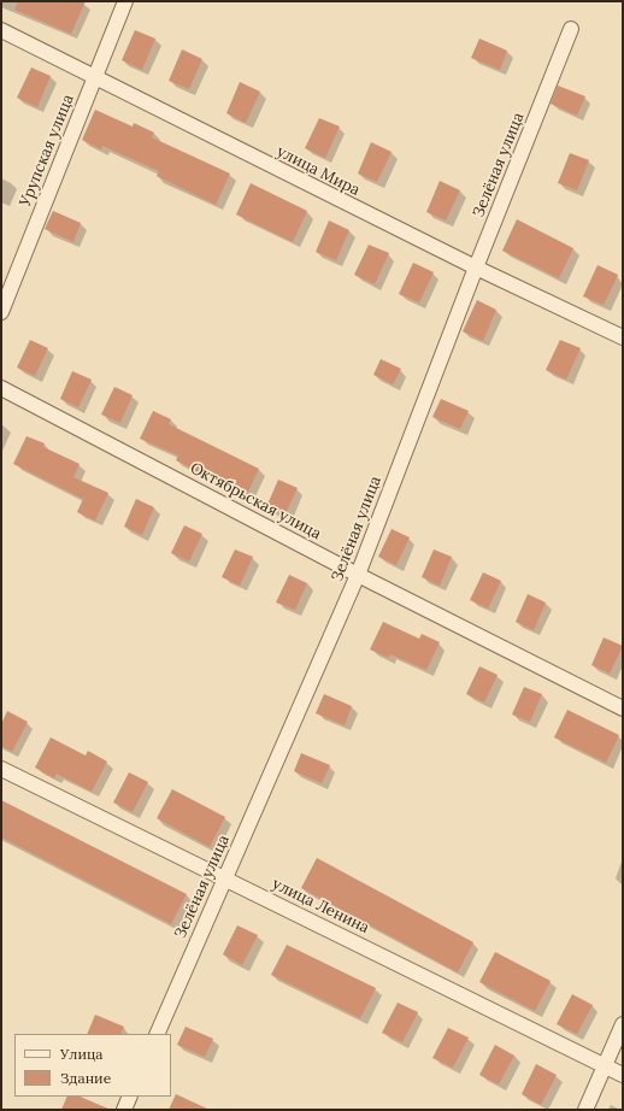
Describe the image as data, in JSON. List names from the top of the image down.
{
  "streets": {
    "street": [
      "Урупская улица",
      "Зелёная улица",
      "улица Мира",
      "Октябрьская улица",
      "улица Ленина"
    ]
  },
  "crossings": [
    ["Урупская улица", "улица Мира"],
    ["Зелёная улица", "улица Мира"],
    ["Зелёная улица", "Октябрьская улица"],
    ["Зелёная улица", "улица Ленина"]
  ],
  "legend": ["Улица", "Здание"]
}
